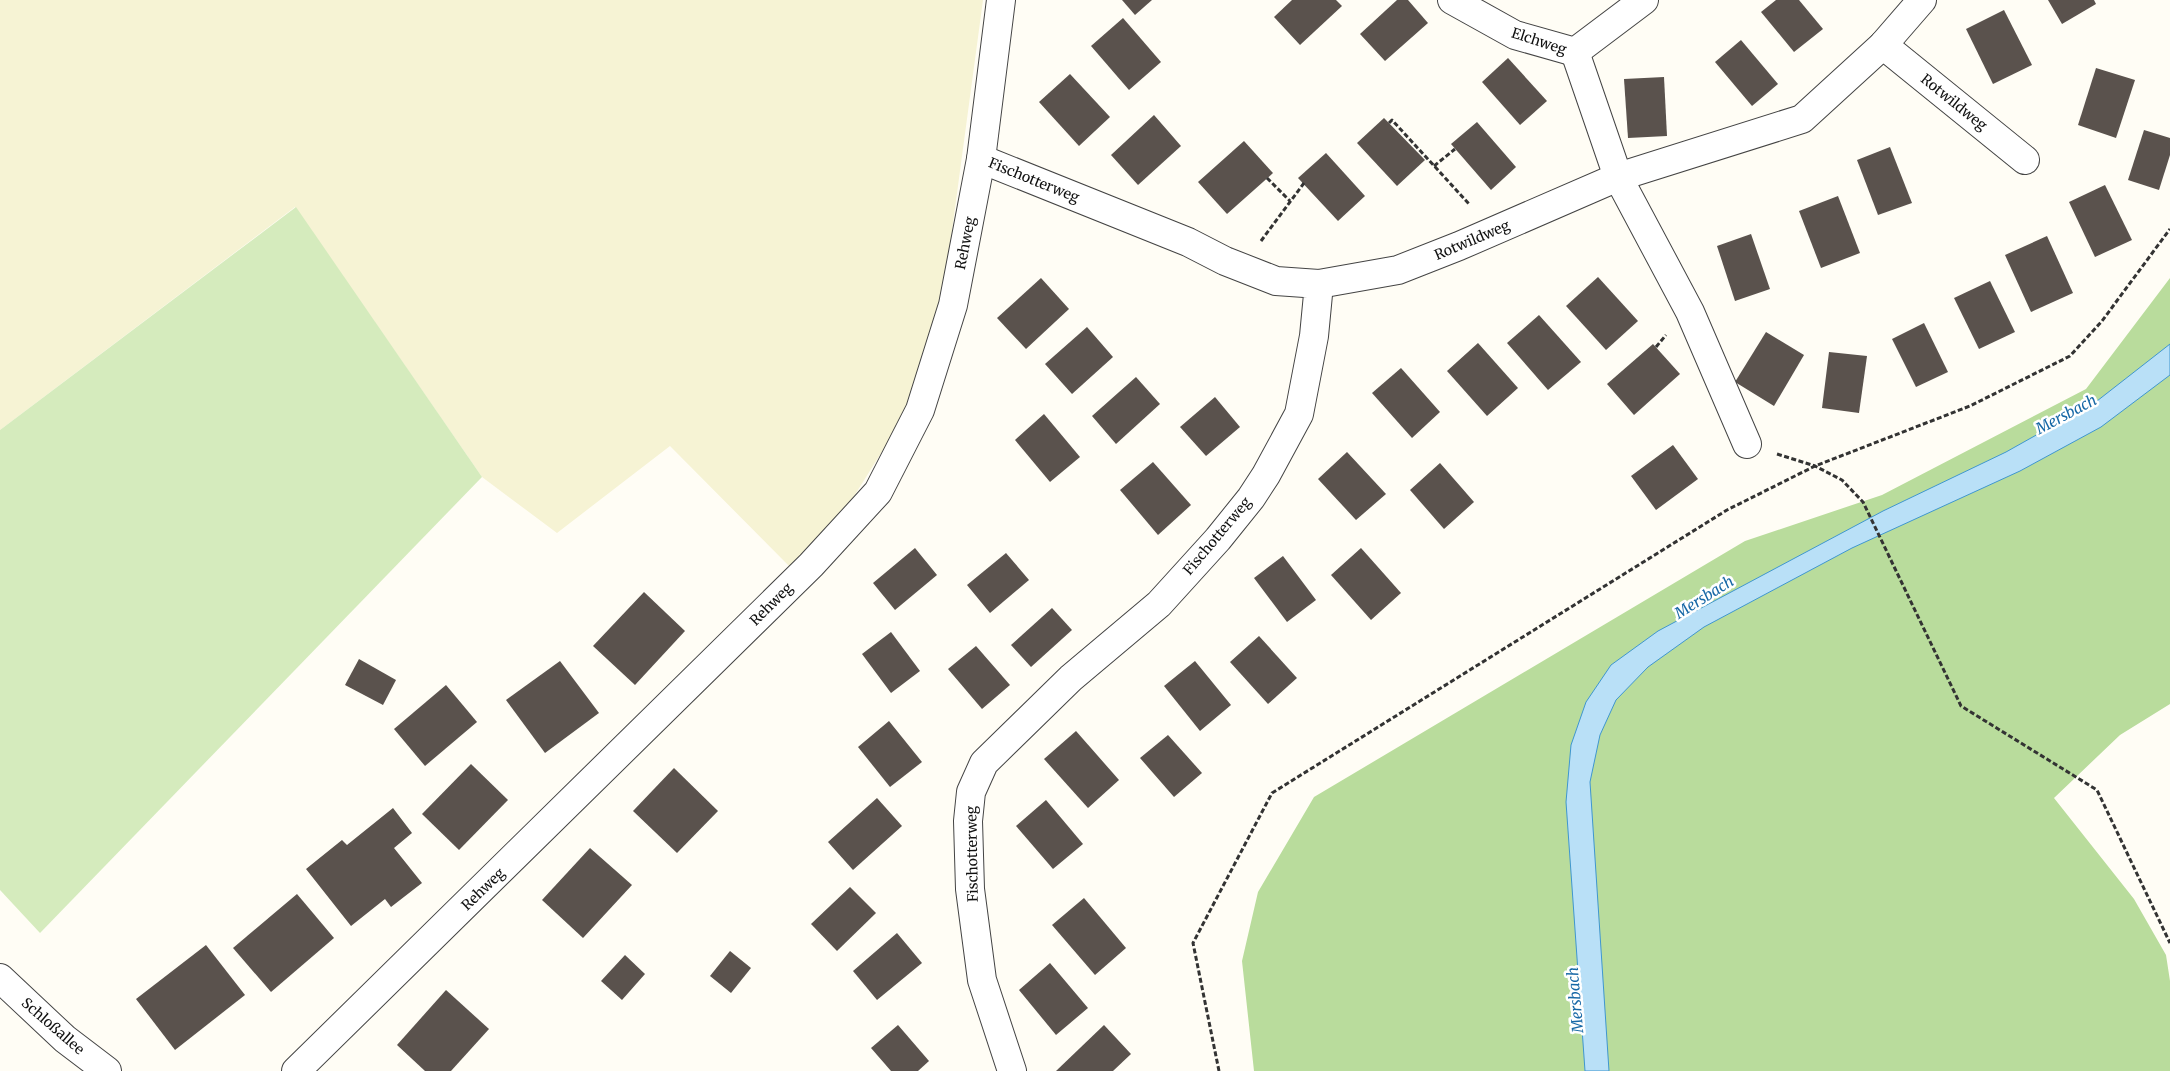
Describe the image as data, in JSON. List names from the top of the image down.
{
  "streets": {
    "street": [
      "Elchweg",
      "Rotwildweg",
      "Fischotterweg",
      "Rehweg",
      "Schloßallee"
    ]
  },
  "crossings": [
    ["Elchweg", "Rotwildweg"],
    ["Rotwildweg", "Fischotterweg"],
    ["Fischotterweg", "Rehweg"]
  ],
  "water": ["Mersbach"]
}
